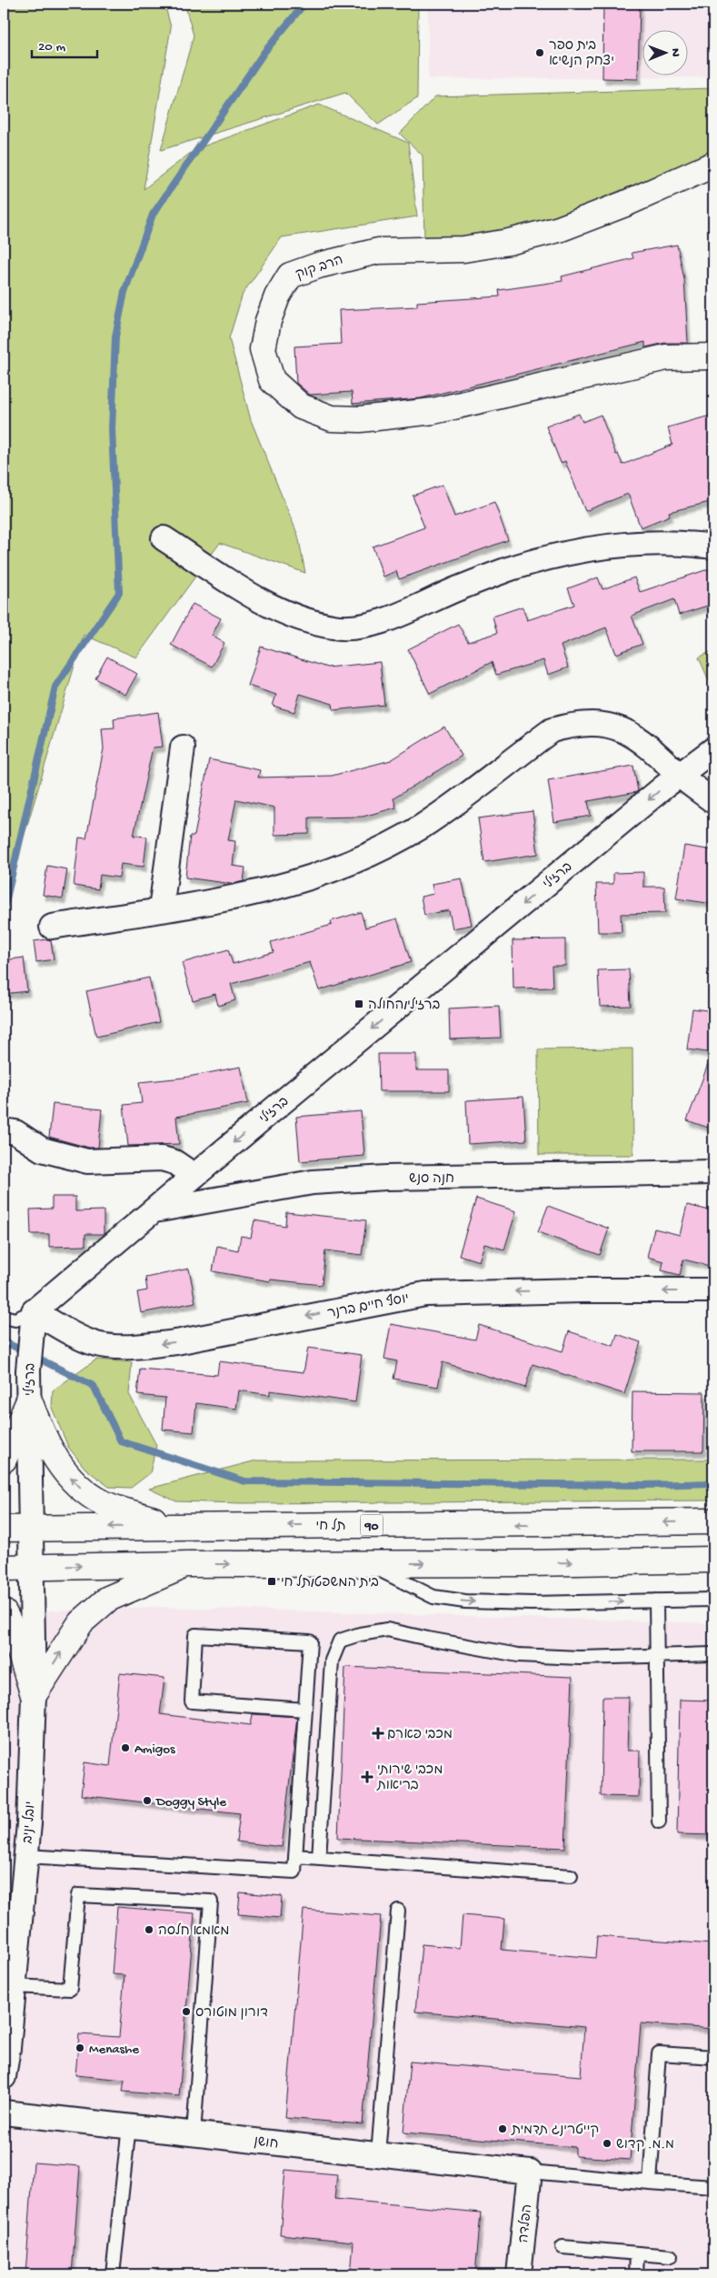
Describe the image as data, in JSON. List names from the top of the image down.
{
  "streets": {
    "main road": ["הרב קוק", "תל חי", "90"],
    "street": [
      "ברזילי",
      "חנה סנש",
      "יוסף חיים ברנר",
      "יובל יניב",
      "חושן",
      "הפלדה"
    ]
  },
  "crossings": [
    ["ברזילי", "חנה סנש"],
    ["ברזילי", "יוסף חיים ברנר"],
    ["ברזילי", "תל חי"],
    ["ברזילי", "90"],
    ["ברזילי", "יובל יניב"],
    ["תל חי", "90"],
    ["חושן", "הפלדה"]
  ],
  "one_way": ["ברזילי", "יוסף חיים ברנר"],
  "places": {
    "other": [
      "בית ספר יצחק הנשיא",
      "Amigos",
      "Doggy Style",
      "מאמא חלסה",
      "דורון מוטורס",
      "Menashe",
      "קייטרינג תדמית",
      "מ.מ. קדוש"
    ],
    "transit": ["ברזילי/החולה", "בית המשפט/תל חי"],
    "health": ["מכבי פארם", "מכבי שירותי בריאות"]
  },
  "scale_bar": "20 m",
  "north": "right"
}
